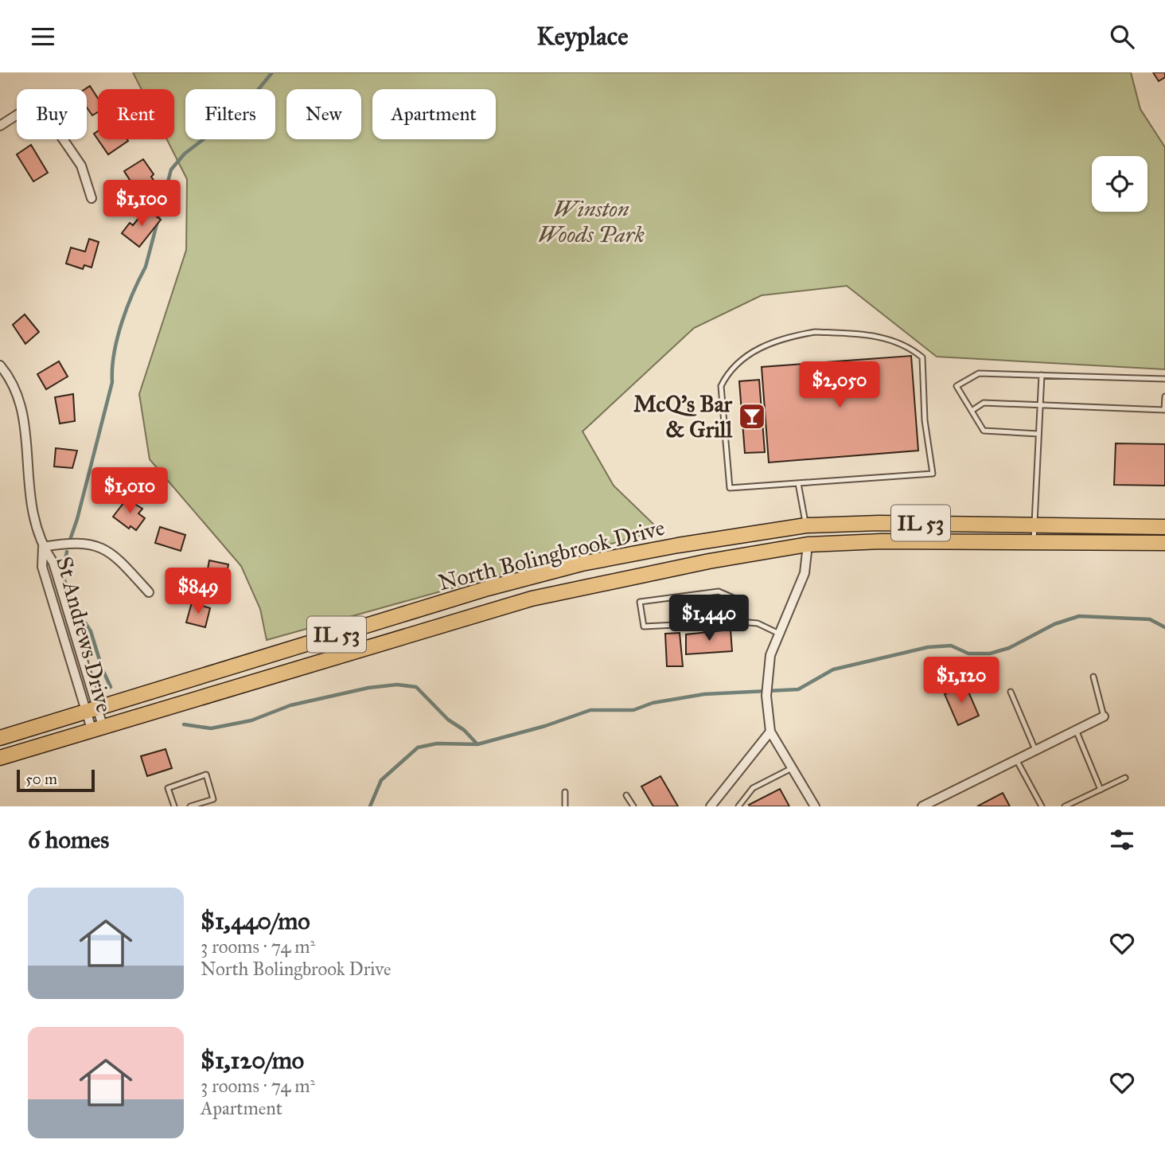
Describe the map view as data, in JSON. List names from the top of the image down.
{
  "streets": {
    "main road": ["IL 53", "North Bolingbrook Drive"],
    "street": ["St Andrews Drive"]
  },
  "crossings": [
    ["North Bolingbrook Drive", "St Andrews Drive"]
  ],
  "parks": ["Winston Woods Park"],
  "places": {
    "bar": ["McQ's Bar & Grill"]
  },
  "scale_bar": "50 m",
  "page": {
    "header": "Keyplace",
    "chip": [
      "Buy",
      "Rent",
      "Filters",
      "New",
      "Apartment"
    ],
    "price": [
      "$1,100",
      "$2,050",
      "$1,010",
      "$849",
      "$1,440",
      "$1,120"
    ],
    "scale": "50 m",
    "heading": "6 homes",
    "list": [
      {
        "name": "$1,440/mo",
        "note": "3 rooms · 74 m² · North Bolingbrook Drive"
      },
      {
        "name": "$1,120/mo",
        "note": "3 rooms · 74 m² · Apartment"
      }
    ]
  }
}
